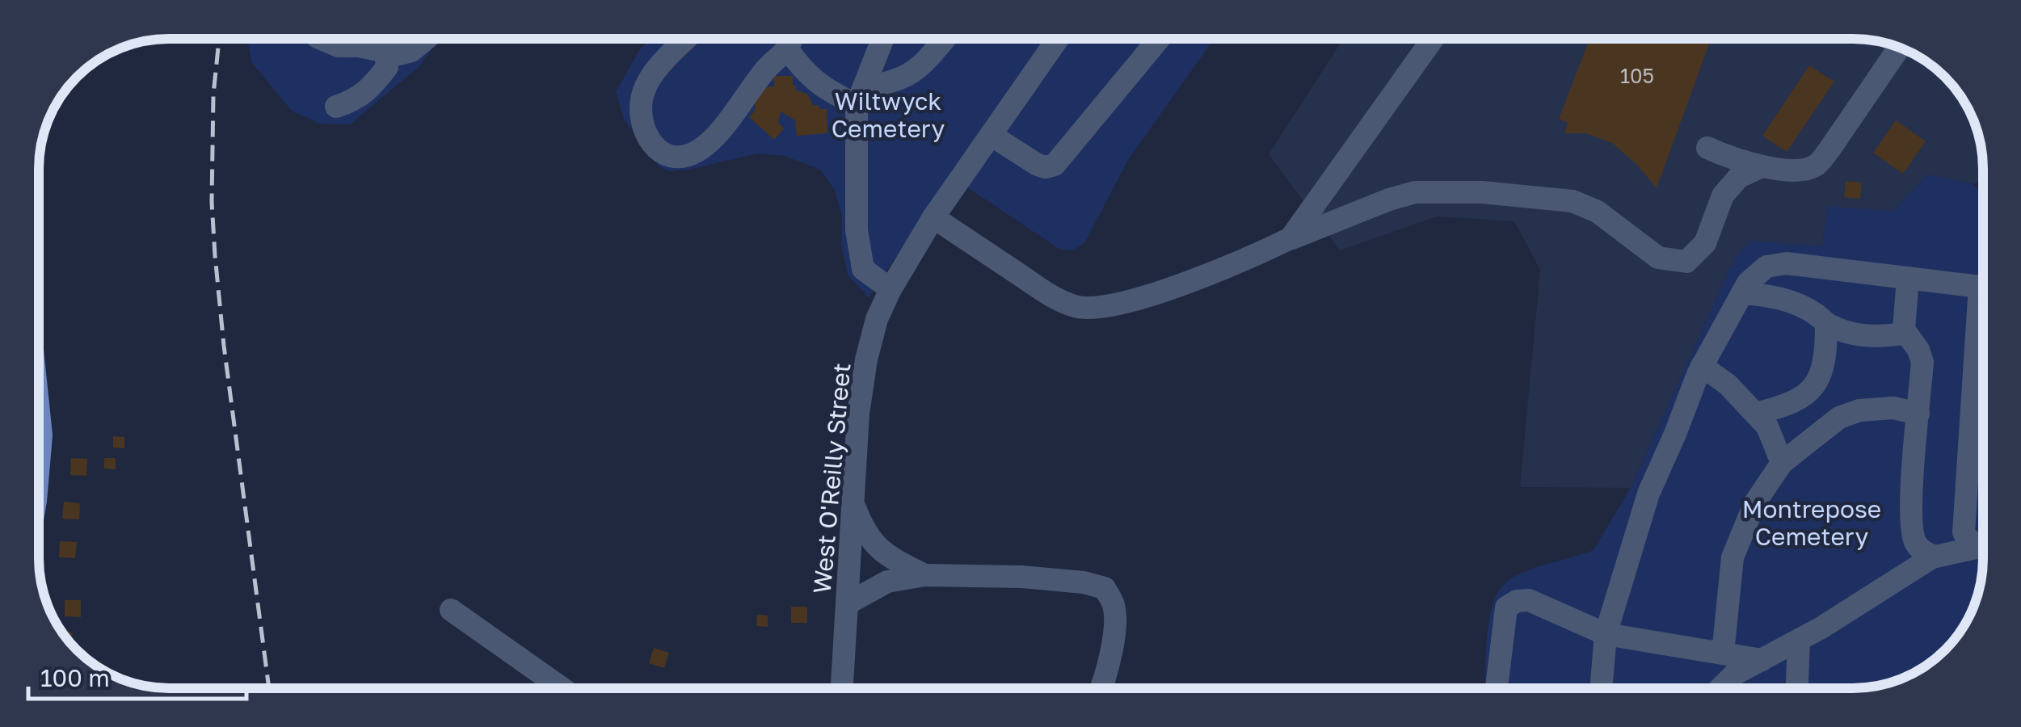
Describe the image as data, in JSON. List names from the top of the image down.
{
  "streets": {
    "street": ["West O'Reilly Street"]
  },
  "parks": ["Wiltwyck Cemetery", "Montrepose Cemetery"],
  "house_numbers": ["105"],
  "scale_bar": "100 m"
}
